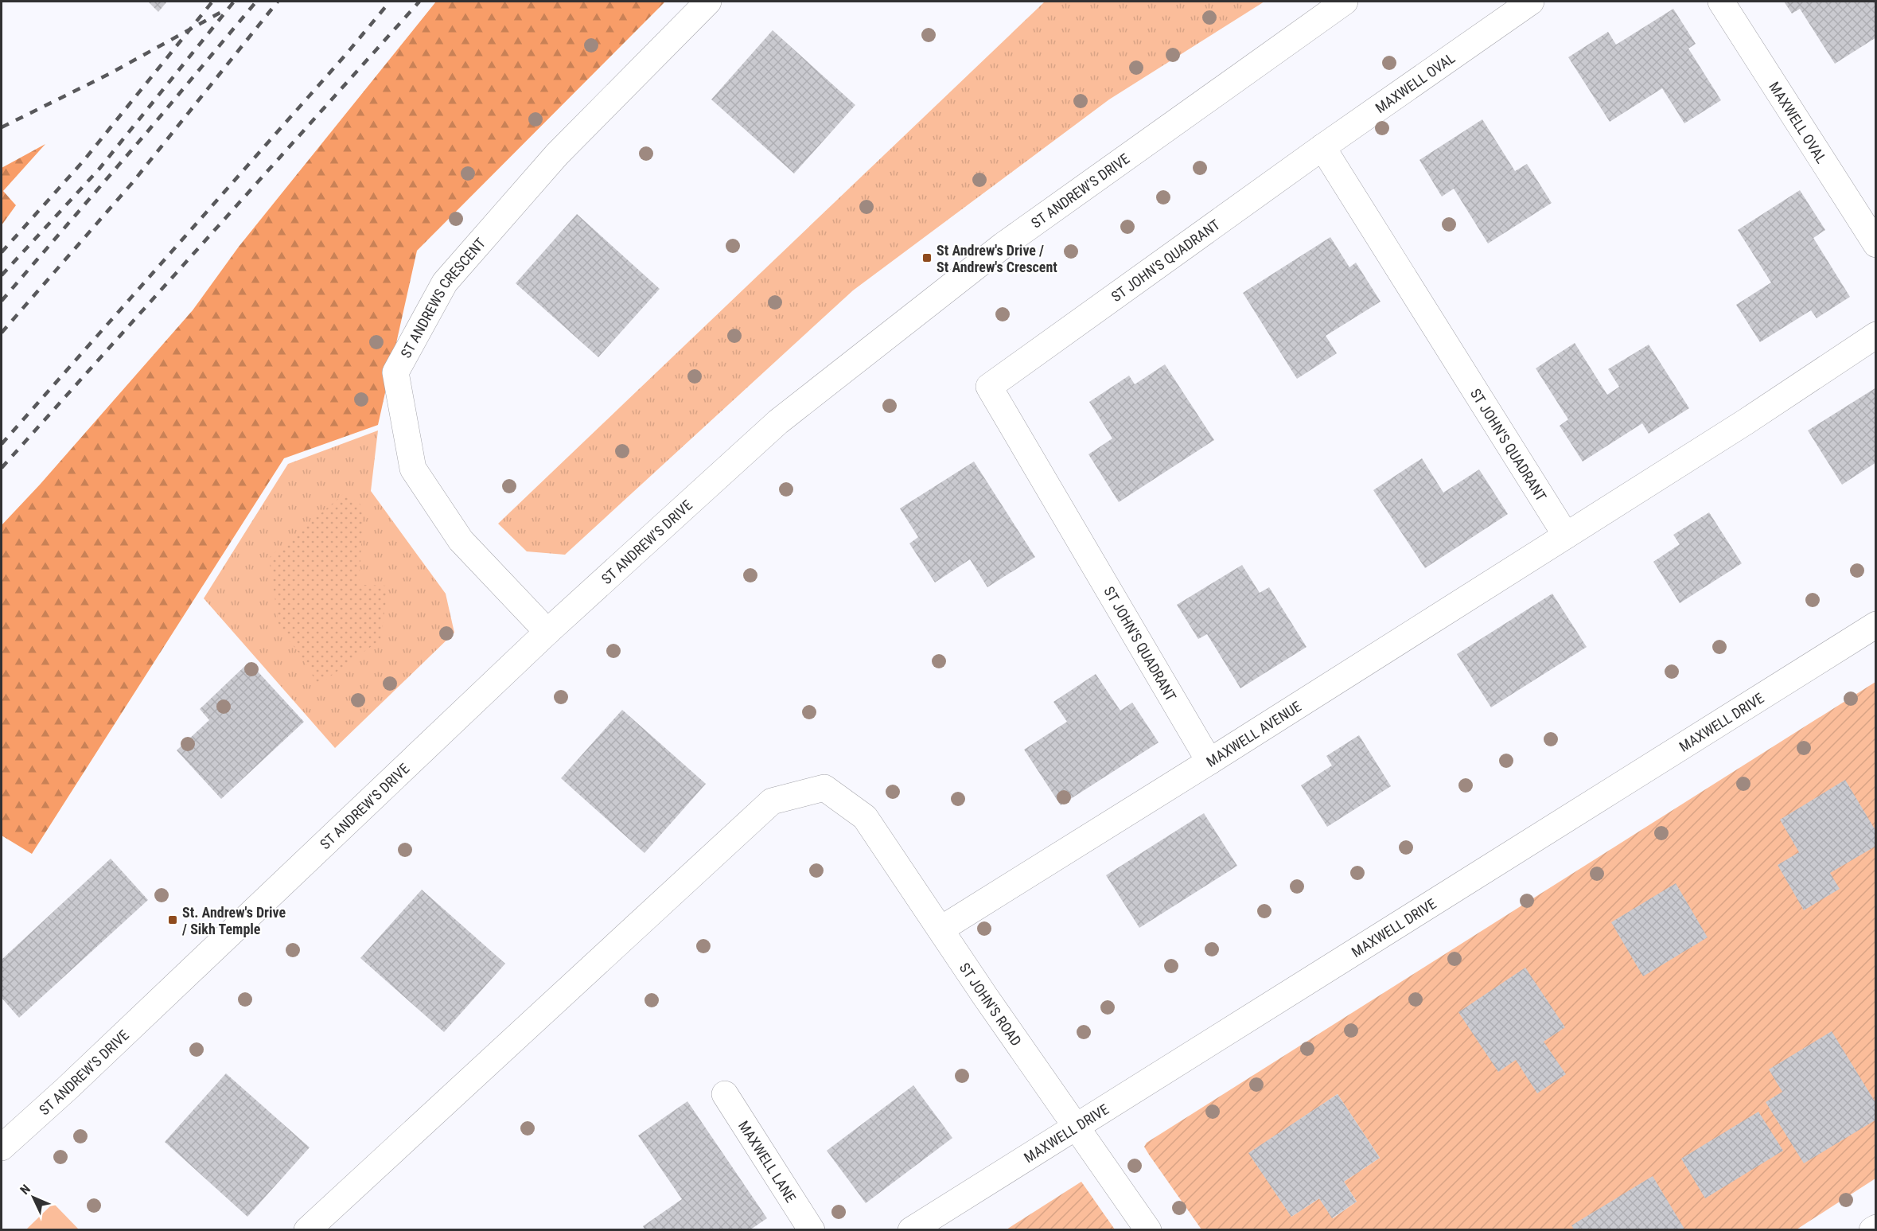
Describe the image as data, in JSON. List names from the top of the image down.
{
  "streets": {
    "street": [
      "MAXWELL OVAL",
      "ST ANDREW'S DRIVE",
      "ST JOHN'S QUADRANT",
      "ST ANDREWS CRESCENT",
      "MAXWELL DRIVE",
      "MAXWELL AVENUE",
      "ST JOHN'S ROAD",
      "MAXWELL LANE"
    ]
  },
  "crossings": [
    ["MAXWELL OVAL", "ST JOHN'S QUADRANT"],
    ["ST ANDREW'S DRIVE", "ST ANDREWS CRESCENT"],
    ["ST JOHN'S QUADRANT", "MAXWELL AVENUE"],
    ["MAXWELL DRIVE", "ST JOHN'S ROAD"],
    ["MAXWELL AVENUE", "ST JOHN'S ROAD"]
  ],
  "places": {
    "transit": ["St Andrew's Drive / St Andrew's Crescent", "St. Andrew's Drive / Sikh Temple"]
  },
  "north": "top left"
}
